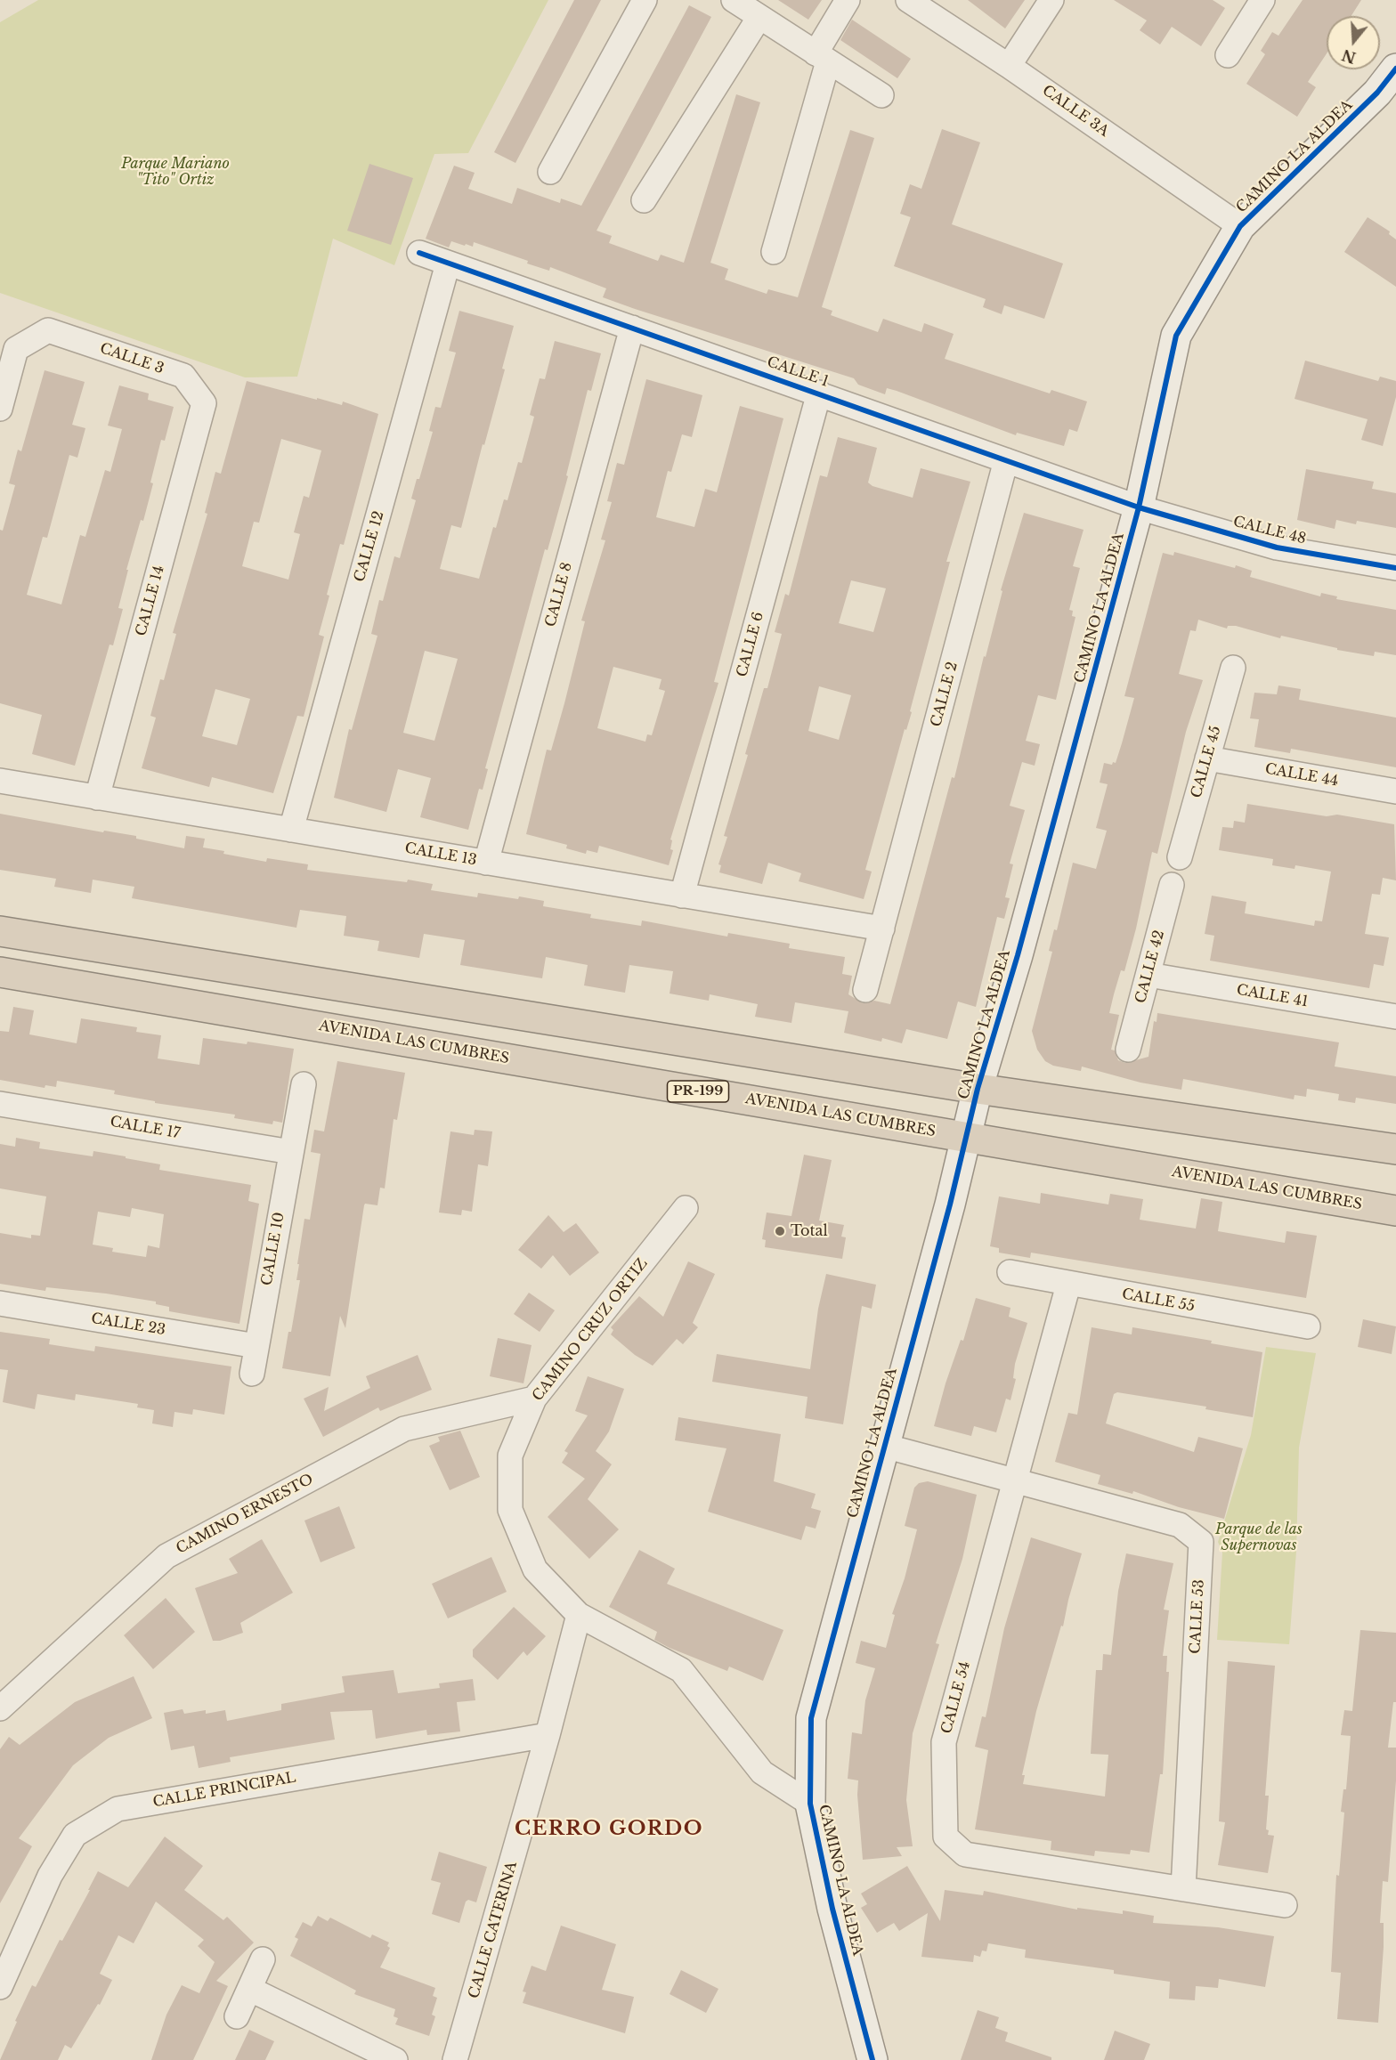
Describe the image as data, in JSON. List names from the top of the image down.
{
  "streets": {
    "highway": ["AVENIDA LAS CUMBRES", "PR-199"],
    "street": [
      "CALLE 3A",
      "CAMINO LA ALDEA",
      "CALLE 3",
      "CALLE 1",
      "CALLE 48",
      "CALLE 12",
      "CALLE 8",
      "CALLE 14",
      "CALLE 6",
      "CALLE 2",
      "CALLE 45",
      "CALLE 44",
      "CALLE 13",
      "CALLE 42",
      "CALLE 41",
      "CALLE 17",
      "CALLE 10",
      "CALLE 55",
      "CALLE 23",
      "CAMINO CRUZ ORTIZ",
      "CAMINO ERNESTO",
      "CALLE 53",
      "CALLE 54",
      "CALLE PRINCIPAL",
      "CALLE CATERINA"
    ]
  },
  "crossings": [
    ["CALLE 3A", "CAMINO LA ALDEA"],
    ["CAMINO LA ALDEA", "CALLE 1"],
    ["CAMINO LA ALDEA", "CALLE 48"],
    ["CAMINO LA ALDEA", "AVENIDA LAS CUMBRES"],
    ["CAMINO LA ALDEA", "CAMINO CRUZ ORTIZ"],
    ["CALLE 3", "CALLE 14"],
    ["CALLE 1", "CALLE 48"],
    ["CALLE 1", "CALLE 12"],
    ["CALLE 1", "CALLE 8"],
    ["CALLE 1", "CALLE 6"],
    ["CALLE 1", "CALLE 2"],
    ["CALLE 12", "CALLE 13"],
    ["CALLE 8", "CALLE 13"],
    ["CALLE 14", "CALLE 13"],
    ["CALLE 6", "CALLE 13"],
    ["CALLE 2", "CALLE 13"],
    ["CALLE 45", "CALLE 44"],
    ["CALLE 42", "CALLE 41"],
    ["CALLE 17", "CALLE 10"],
    ["CALLE 10", "CALLE 23"],
    ["CALLE 55", "CALLE 54"],
    ["CAMINO CRUZ ORTIZ", "CAMINO ERNESTO"],
    ["CAMINO CRUZ ORTIZ", "CALLE CATERINA"],
    ["CALLE 53", "CALLE 54"],
    ["CALLE PRINCIPAL", "CALLE CATERINA"]
  ],
  "districts": ["CERRO GORDO"],
  "parks": ["Parque Mariano \"Tito\" Ortiz", "Parque de las Supernovas"],
  "places": ["Total"],
  "north": "bottom"
}
